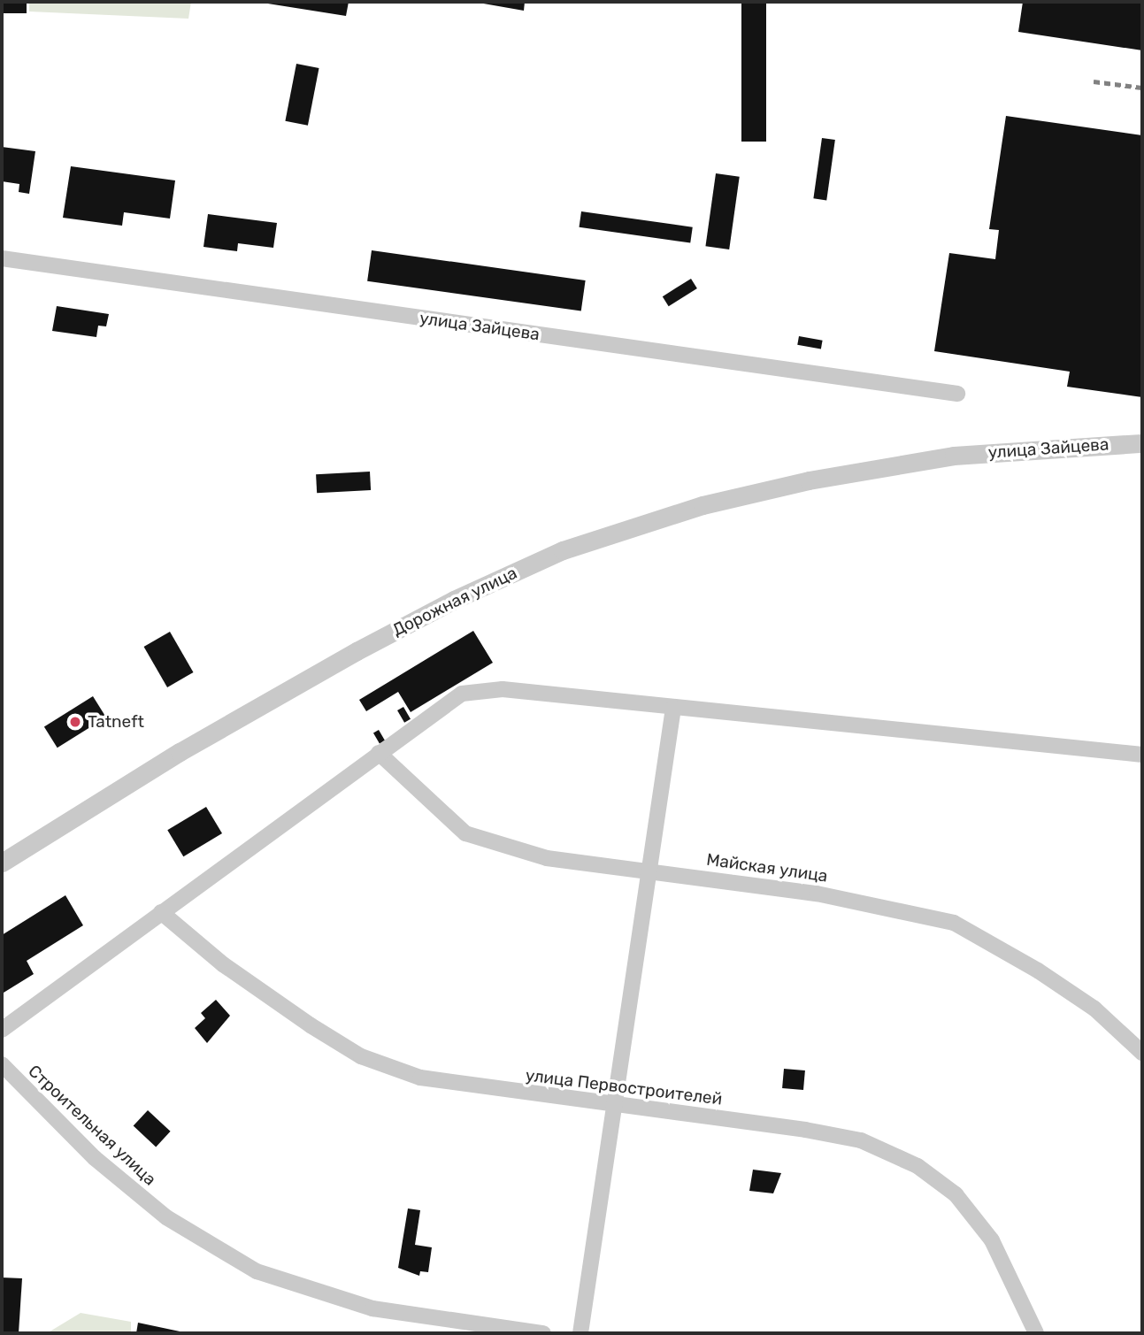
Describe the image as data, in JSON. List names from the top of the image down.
{
  "streets": {
    "street": [
      "улица Зайцева",
      "Дорожная улица",
      "Майская улица",
      "улица Первостроителей",
      "Строительная улица"
    ]
  },
  "crossings": [
    ["улица Зайцева", "Дорожная улица"]
  ],
  "places": ["Tatneft"]
}
